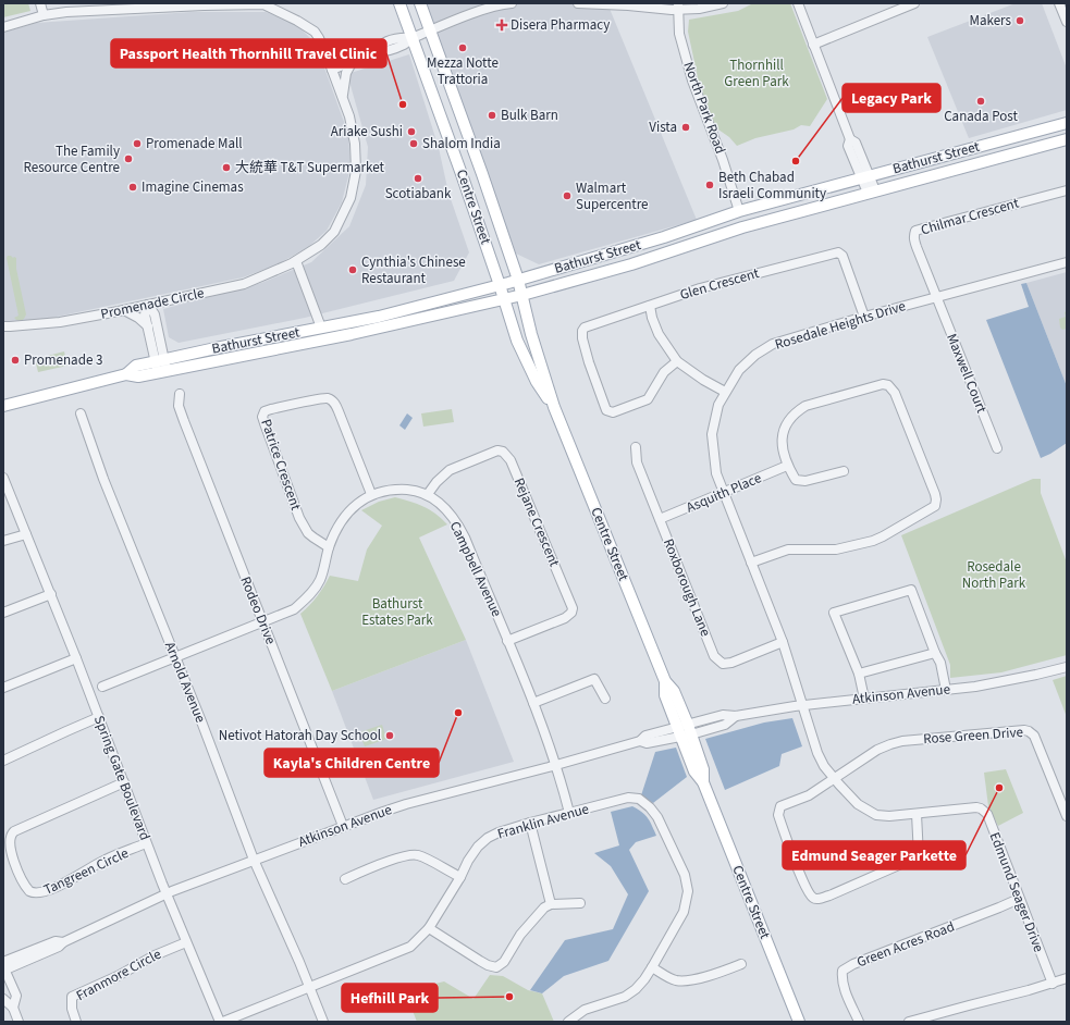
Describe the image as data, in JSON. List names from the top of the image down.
{
  "streets": {
    "main road": ["Bathurst Street", "Centre Street"],
    "street": [
      "North Park Road",
      "Chilmar Crescent",
      "Glen Crescent",
      "Promenade Circle",
      "Rosedale Heights Drive",
      "Maxwell Court",
      "Patrice Crescent",
      "Asquith Place",
      "Rejane Crescent",
      "Campbell Avenue",
      "Roxborough Lane",
      "Rodeo Drive",
      "Arnold Avenue",
      "Atkinson Avenue",
      "Rose Green Drive",
      "Spring Gate Boulevard",
      "Franklin Avenue",
      "Tangreen Circle",
      "Edmund Seager Drive",
      "Green Acres Road",
      "Franmore Circle"
    ]
  },
  "crossings": [
    ["North Park Road", "Bathurst Street"],
    ["Bathurst Street", "Centre Street"],
    ["Centre Street", "Atkinson Avenue"],
    ["Chilmar Crescent", "Rosedale Heights Drive"],
    ["Chilmar Crescent", "Maxwell Court"],
    ["Glen Crescent", "Rosedale Heights Drive"],
    ["Rosedale Heights Drive", "Maxwell Court"],
    ["Rosedale Heights Drive", "Asquith Place"],
    ["Rosedale Heights Drive", "Roxborough Lane"],
    ["Rosedale Heights Drive", "Atkinson Avenue"],
    ["Rosedale Heights Drive", "Edmund Seager Drive"],
    ["Patrice Crescent", "Campbell Avenue"],
    ["Asquith Place", "Roxborough Lane"],
    ["Rejane Crescent", "Campbell Avenue"],
    ["Campbell Avenue", "Rodeo Drive"],
    ["Campbell Avenue", "Arnold Avenue"],
    ["Campbell Avenue", "Atkinson Avenue"],
    ["Campbell Avenue", "Franklin Avenue"],
    ["Rodeo Drive", "Atkinson Avenue"],
    ["Arnold Avenue", "Atkinson Avenue"],
    ["Arnold Avenue", "Franklin Avenue"],
    ["Atkinson Avenue", "Spring Gate Boulevard"],
    ["Atkinson Avenue", "Edmund Seager Drive"],
    ["Rose Green Drive", "Edmund Seager Drive"],
    ["Spring Gate Boulevard", "Tangreen Circle"],
    ["Spring Gate Boulevard", "Franmore Circle"],
    ["Edmund Seager Drive", "Green Acres Road"]
  ],
  "parks": ["Thornhill Green Park", "Rosedale North Park", "Bathurst Estates Park"],
  "places": {
    "other": [
      "Makers",
      "Mezza Notte Trattoria",
      "Canada Post",
      "Passport Health Thornhill Travel Clinic",
      "Bulk Barn",
      "Vista",
      "Ariake Sushi",
      "Promenade Mall",
      "Shalom India",
      "The Family Resource Centre",
      "Legacy Park",
      "大統華 T&T Supermarket",
      "Scotiabank",
      "Beth Chabad Israeli Community",
      "Imagine Cinemas",
      "Walmart Supercentre",
      "Cynthia's Chinese Restaurant",
      "Promenade 3",
      "Kayla's Children Centre",
      "Netivot Hatorah Day School",
      "Edmund Seager Parkette",
      "Hefhill Park"
    ],
    "health": ["Disera Pharmacy"]
  }
}
